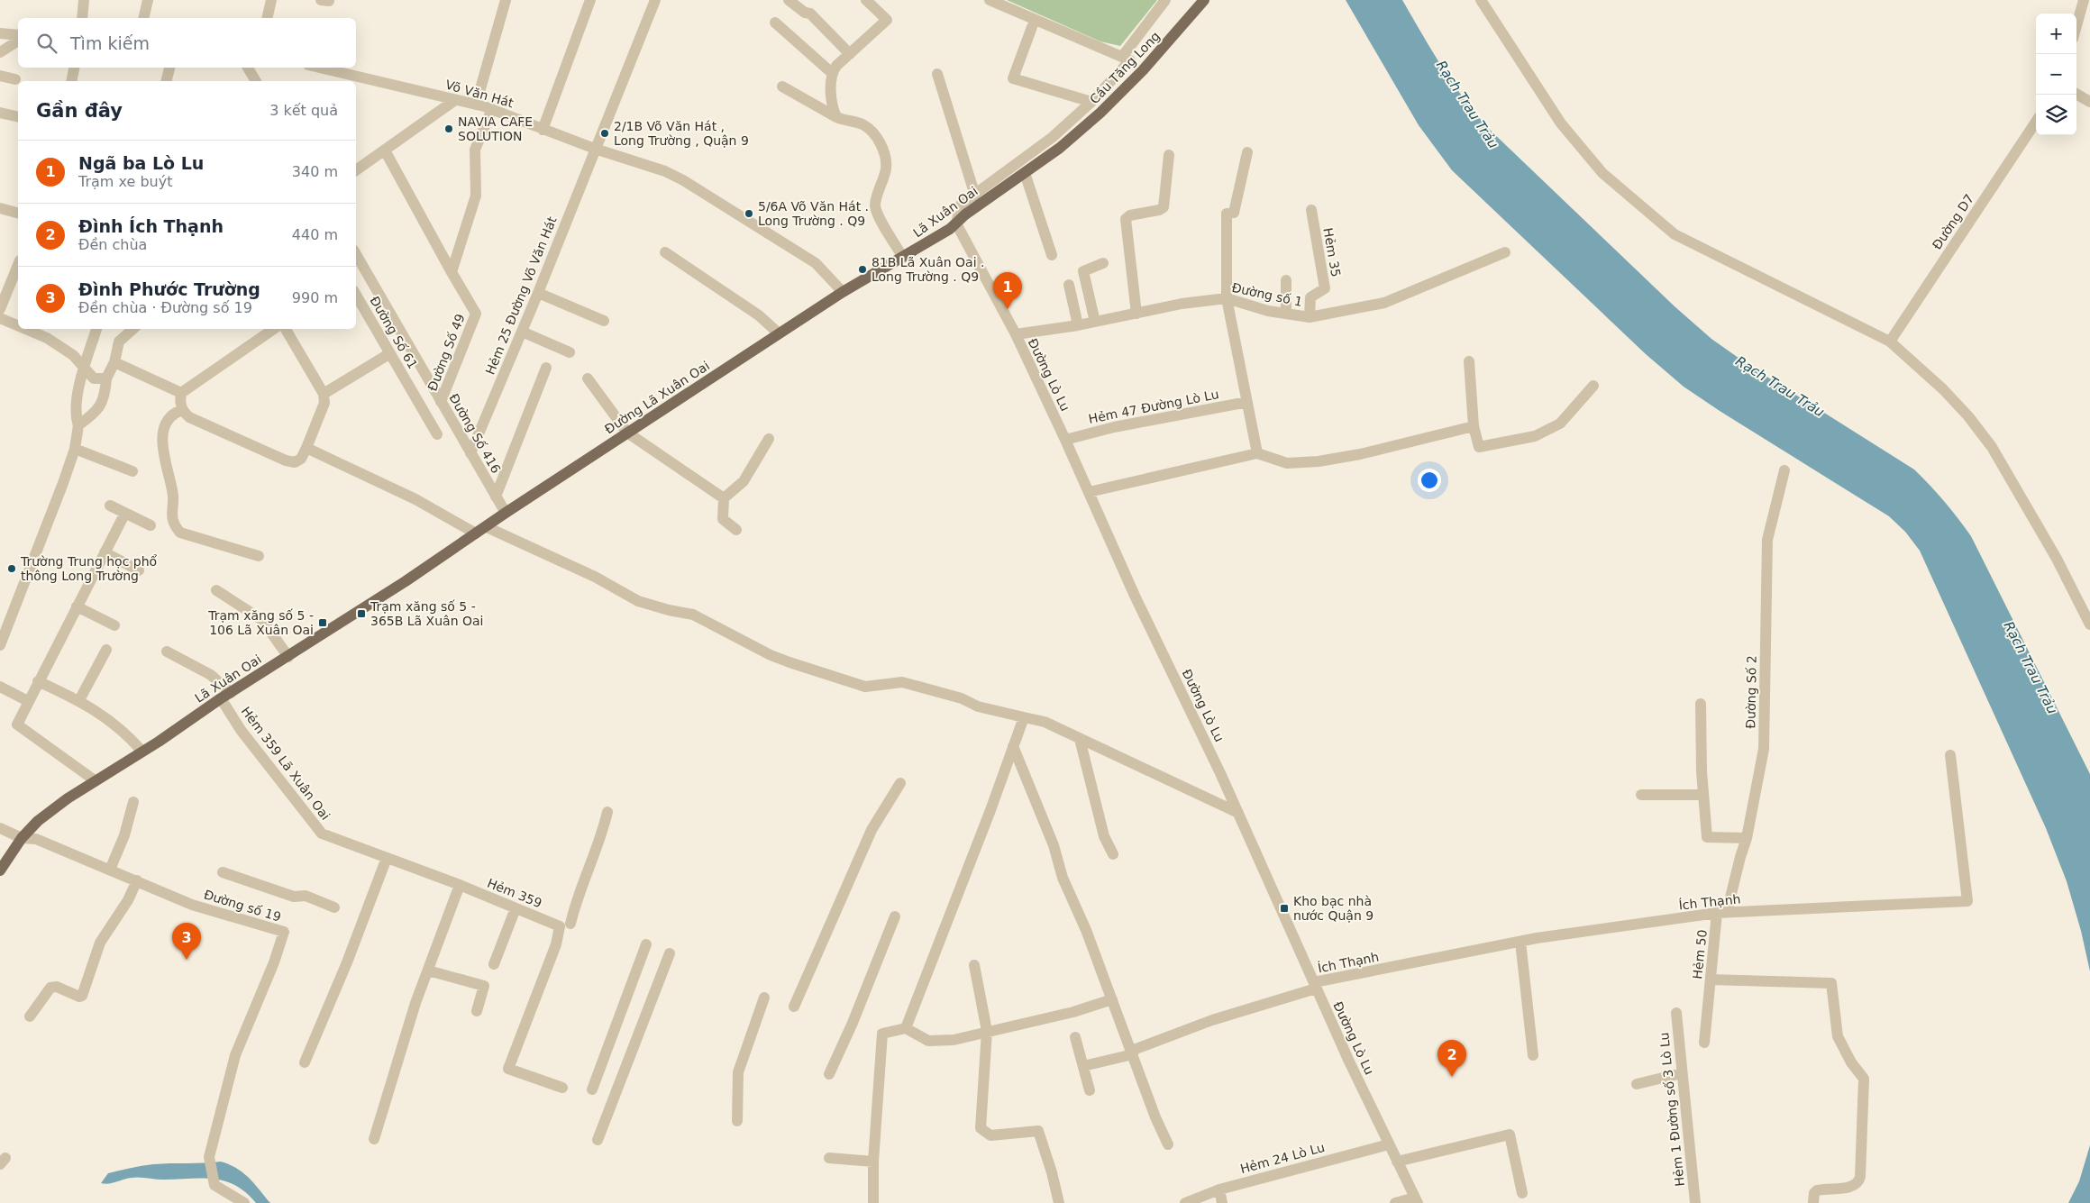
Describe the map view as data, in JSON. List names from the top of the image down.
{
  "streets": {
    "main road": ["Cầu Tăng Long", "Lã Xuân Oai", "Đường Lã Xuân Oai"],
    "street": [
      "Võ Văn Hát",
      "Đường D7",
      "Hẻm 35",
      "Đường số 1",
      "Hẻm 25 Đường Võ Văn Hát",
      "Đường Số 61",
      "Đường Số 49",
      "Đường Lò Lu",
      "Hẻm 47 Đường Lò Lu",
      "Đường Số 416",
      "Đường Số 2",
      "Hẻm 359 Lã Xuân Oai",
      "Hẻm 359",
      "Ích Thạnh",
      "Đường số 19",
      "Hẻm 50",
      "Hẻm 1 Đường số 3 Lò Lu",
      "Hẻm 24 Lò Lu"
    ]
  },
  "crossings": [
    ["Cầu Tăng Long", "Lã Xuân Oai"],
    ["Võ Văn Hát", "Lã Xuân Oai"],
    ["Võ Văn Hát", "Hẻm 25 Đường Võ Văn Hát"],
    ["Võ Văn Hát", "Đường Lã Xuân Oai"],
    ["Lã Xuân Oai", "Đường Lò Lu"],
    ["Lã Xuân Oai", "Đường Lã Xuân Oai"],
    ["Lã Xuân Oai", "Hẻm 359 Lã Xuân Oai"],
    ["Lã Xuân Oai", "Đường số 19"],
    ["Hẻm 35", "Đường số 1"],
    ["Đường số 1", "Đường Lò Lu"],
    ["Hẻm 25 Đường Võ Văn Hát", "Đường Số 416"],
    ["Đường Số 49", "Đường Số 416"],
    ["Đường Lò Lu", "Hẻm 47 Đường Lò Lu"],
    ["Đường Lò Lu", "Ích Thạnh"],
    ["Đường Lò Lu", "Hẻm 24 Lò Lu"],
    ["Đường Lã Xuân Oai", "Đường Số 416"],
    ["Đường Số 2", "Ích Thạnh"],
    ["Đường Số 2", "Hẻm 50"],
    ["Hẻm 359 Lã Xuân Oai", "Hẻm 359"],
    ["Ích Thạnh", "Hẻm 50"]
  ],
  "water": ["Rạch Trau Trảu"],
  "places": {
    "other": [
      "NAVIA CAFE SOLUTION",
      "2/1B Võ Văn Hát , Long Trường , Quận 9",
      "5/6A Võ Văn Hát . Long Trường . Q9",
      "81B Lã Xuân Oai . Long Trường . Q9",
      "Trường Trung học phổ thông Long Trường"
    ],
    "transit": ["Trạm xăng số 5 - 365B Lã Xuân Oai", "Trạm xăng số 5 - 106 Lã Xuân Oai", "Kho bạc nhà nước Quận 9"]
  },
  "page": {
    "map_buttons": ["+", "−"],
    "search": "Tìm kiếm",
    "heading": ["Gần đây", "3 kết quả"],
    "list": [
      {
        "mark": "1",
        "name": "Ngã ba Lò Lu",
        "note": "Trạm xe buýt",
        "value": "340 m"
      },
      {
        "mark": "2",
        "name": "Đình Ích Thạnh",
        "note": "Đền chùa",
        "value": "440 m"
      },
      {
        "mark": "3",
        "name": "Đình Phước Trường",
        "note": "Đền chùa · Đường số 19",
        "value": "990 m"
      }
    ],
    "pins": ["1", "3", "2"]
  }
}
